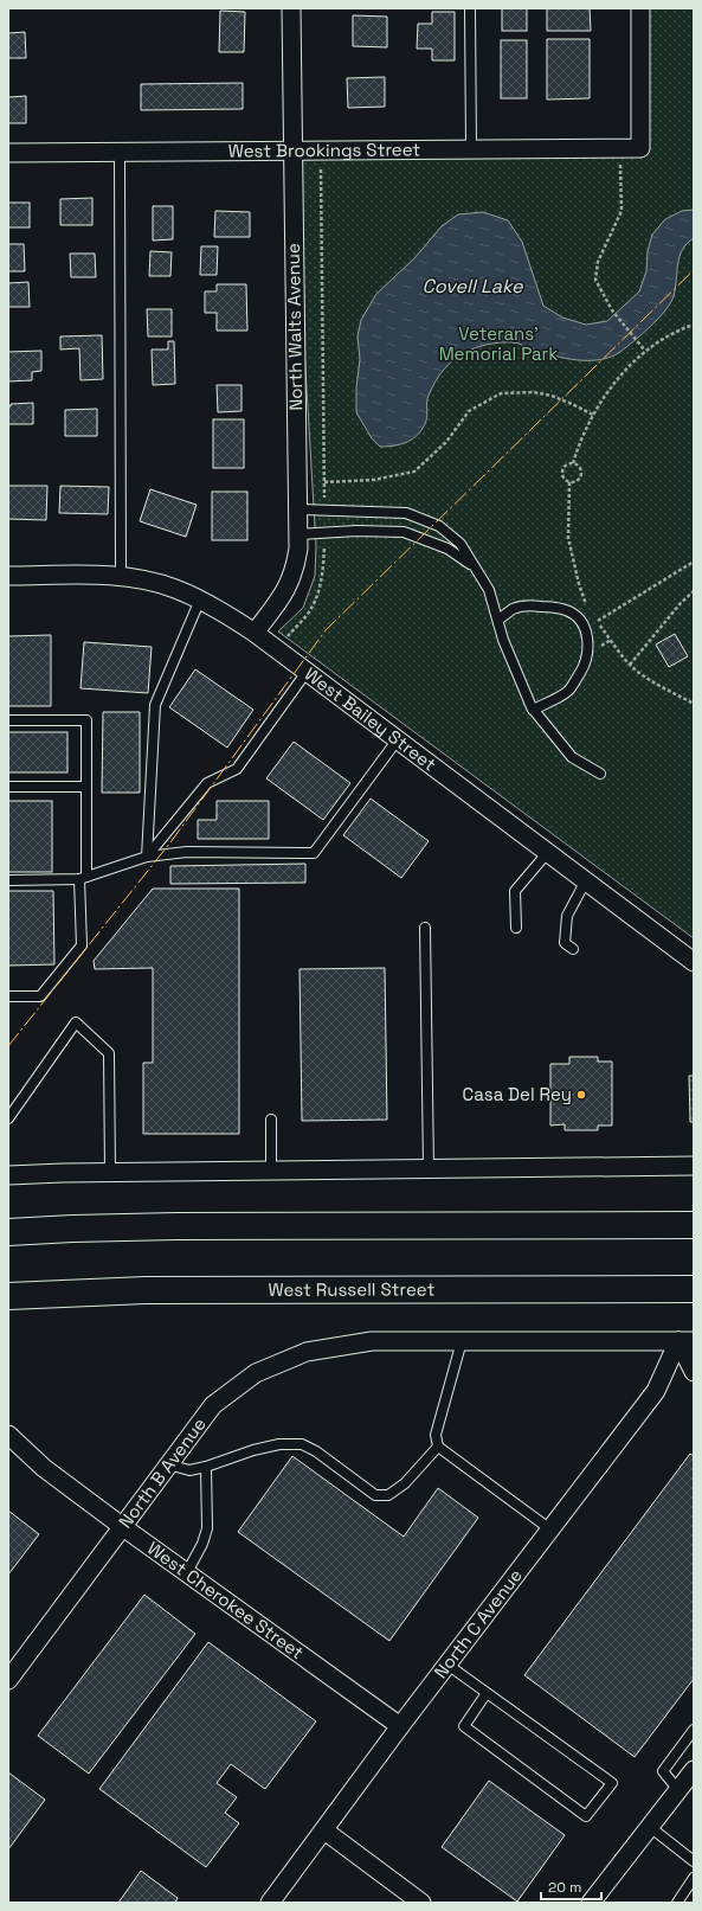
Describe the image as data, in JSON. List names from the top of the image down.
{
  "streets": {
    "highway": ["West Russell Street"],
    "street": [
      "West Brookings Street",
      "North Walts Avenue",
      "West Bailey Street",
      "North B Avenue",
      "West Cherokee Street",
      "North C Avenue"
    ]
  },
  "crossings": [
    ["West Brookings Street", "North Walts Avenue"],
    ["North Walts Avenue", "West Bailey Street"],
    ["North B Avenue", "West Cherokee Street"],
    ["West Cherokee Street", "North C Avenue"]
  ],
  "water": ["Covell Lake"],
  "parks": ["Veterans' Memorial Park"],
  "places": ["Casa Del Rey"],
  "scale_bar": "20 m"
}
